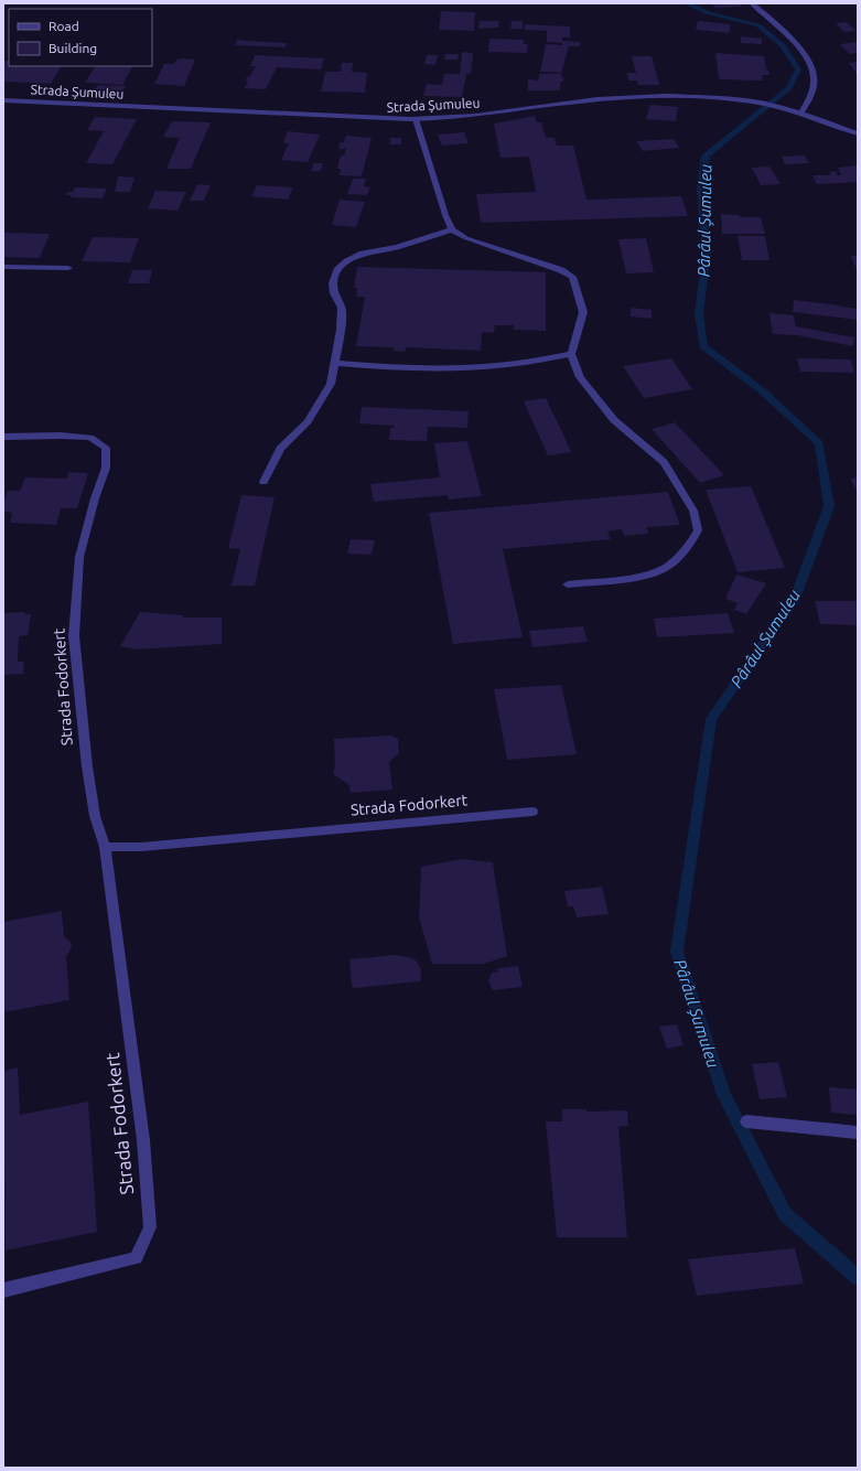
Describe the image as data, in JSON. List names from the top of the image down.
{
  "streets": {
    "street": ["Strada Șumuleu", "Strada Fodorkert"]
  },
  "water": ["Pârâul Șumuleu"],
  "legend": ["Road", "Building"]
}
